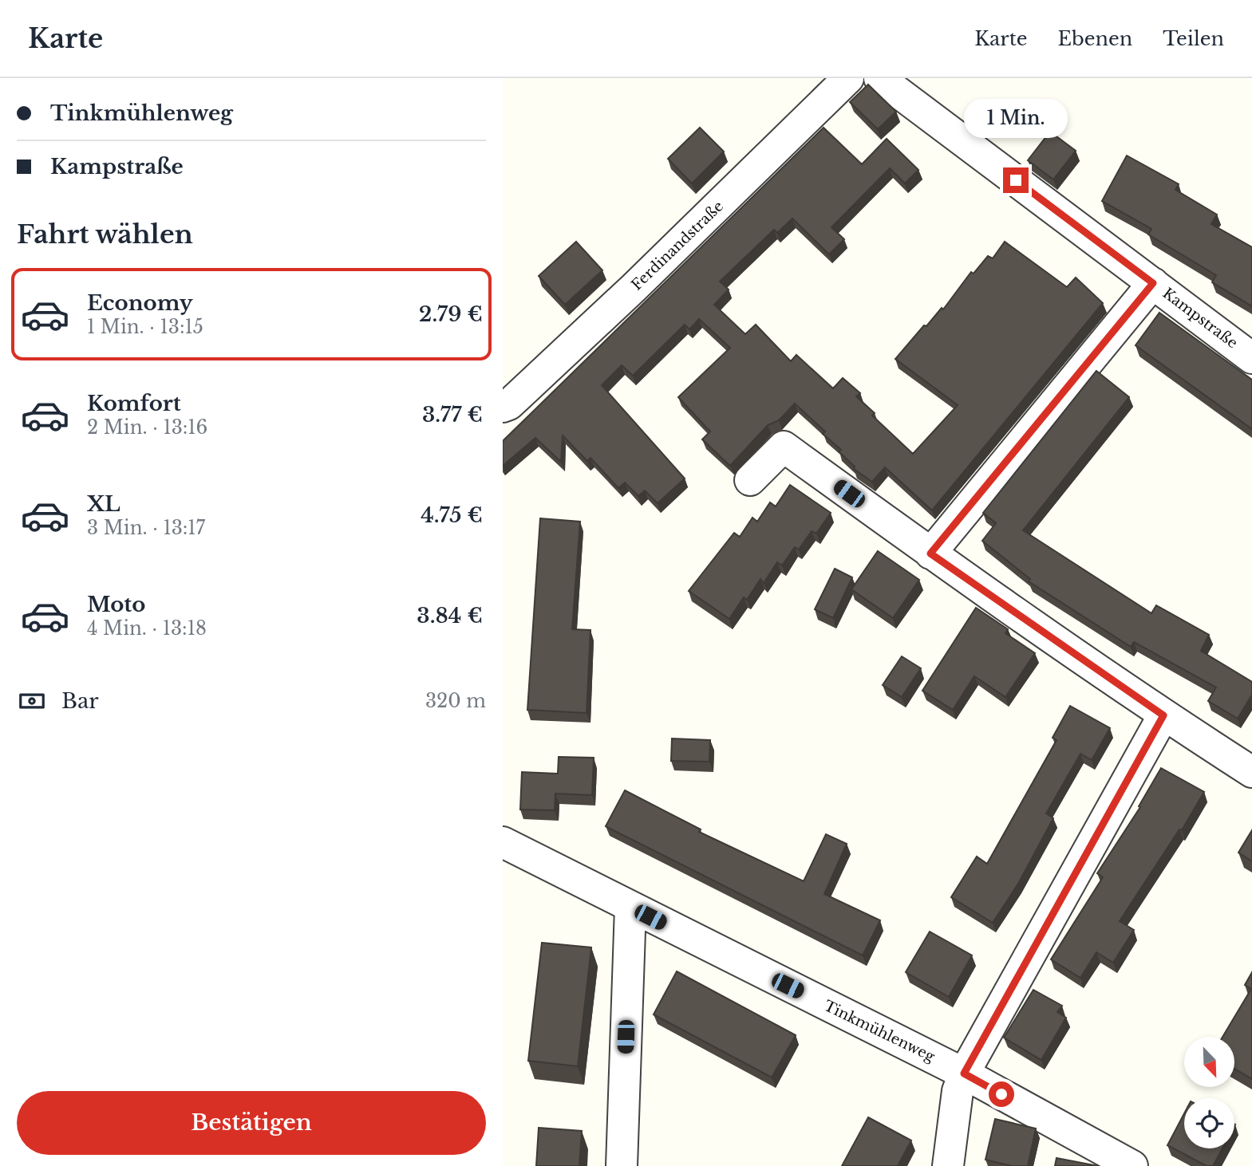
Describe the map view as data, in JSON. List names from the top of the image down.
{
  "streets": {
    "street": ["Ferdinandstraße", "Kampstraße", "Tinkmühlenweg"]
  },
  "north": "bottom right",
  "page": {
    "header": "Karte",
    "nav": ["Karte", "Ebenen", "Teilen"],
    "banner": ["Tinkmühlenweg", "Kampstraße"],
    "bubble": "1 Min.",
    "heading": "Fahrt wählen",
    "list": [
      {
        "name": "Economy",
        "note": "1 Min. · 13:15",
        "value": "2.79 €"
      },
      {
        "name": "Komfort",
        "note": "2 Min. · 13:16",
        "value": "3.77 €"
      },
      {
        "name": "XL",
        "note": "3 Min. · 13:17",
        "value": "4.75 €"
      },
      {
        "name": "Moto",
        "note": "4 Min. · 13:18",
        "value": "3.84 €"
      }
    ],
    "pay": ["Bar", "320 m"],
    "buttons": "Bestätigen"
  }
}
